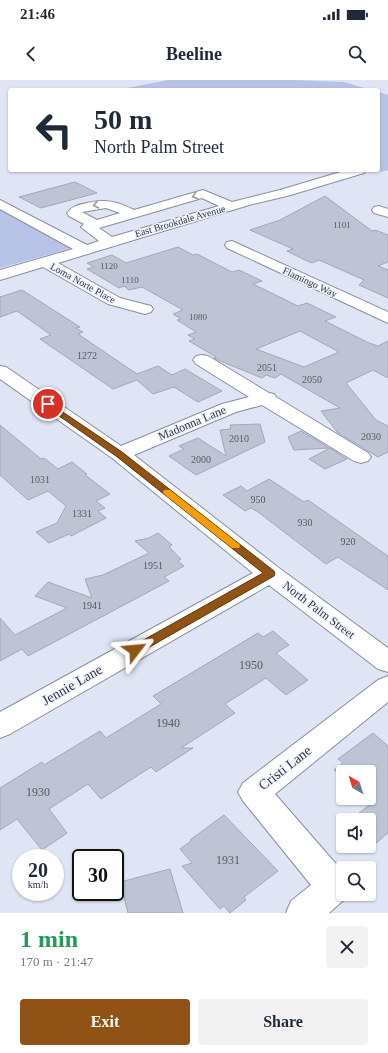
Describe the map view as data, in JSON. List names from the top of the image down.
{
  "streets": {
    "street": [
      "East Brookdale Avenue",
      "Flamingo Way",
      "Loma Norte Place",
      "Madonna Lane",
      "North Palm Street",
      "Jennie Lane",
      "Cristi Lane"
    ]
  },
  "crossings": [
    ["East Brookdale Avenue", "Loma Norte Place"],
    ["Madonna Lane", "North Palm Street"],
    ["North Palm Street", "Jennie Lane"]
  ],
  "house_numbers": [
    "1101",
    "1120",
    "1110",
    "1080",
    "1272",
    "2051",
    "2050",
    "2030",
    "2010",
    "2000",
    "1031",
    "950",
    "1331",
    "930",
    "920",
    "1951",
    "1941",
    "1950",
    "1940",
    "1930",
    "1931"
  ],
  "north": "top left",
  "page": {
    "status": "21:46",
    "header": "Beeline",
    "turn": ["50 m", "North Palm Street"],
    "speed": "20 km/h",
    "limit": "30",
    "heading": ["1 min", "170 m · 21:47"],
    "buttons": ["Exit", "Share"]
  }
}
